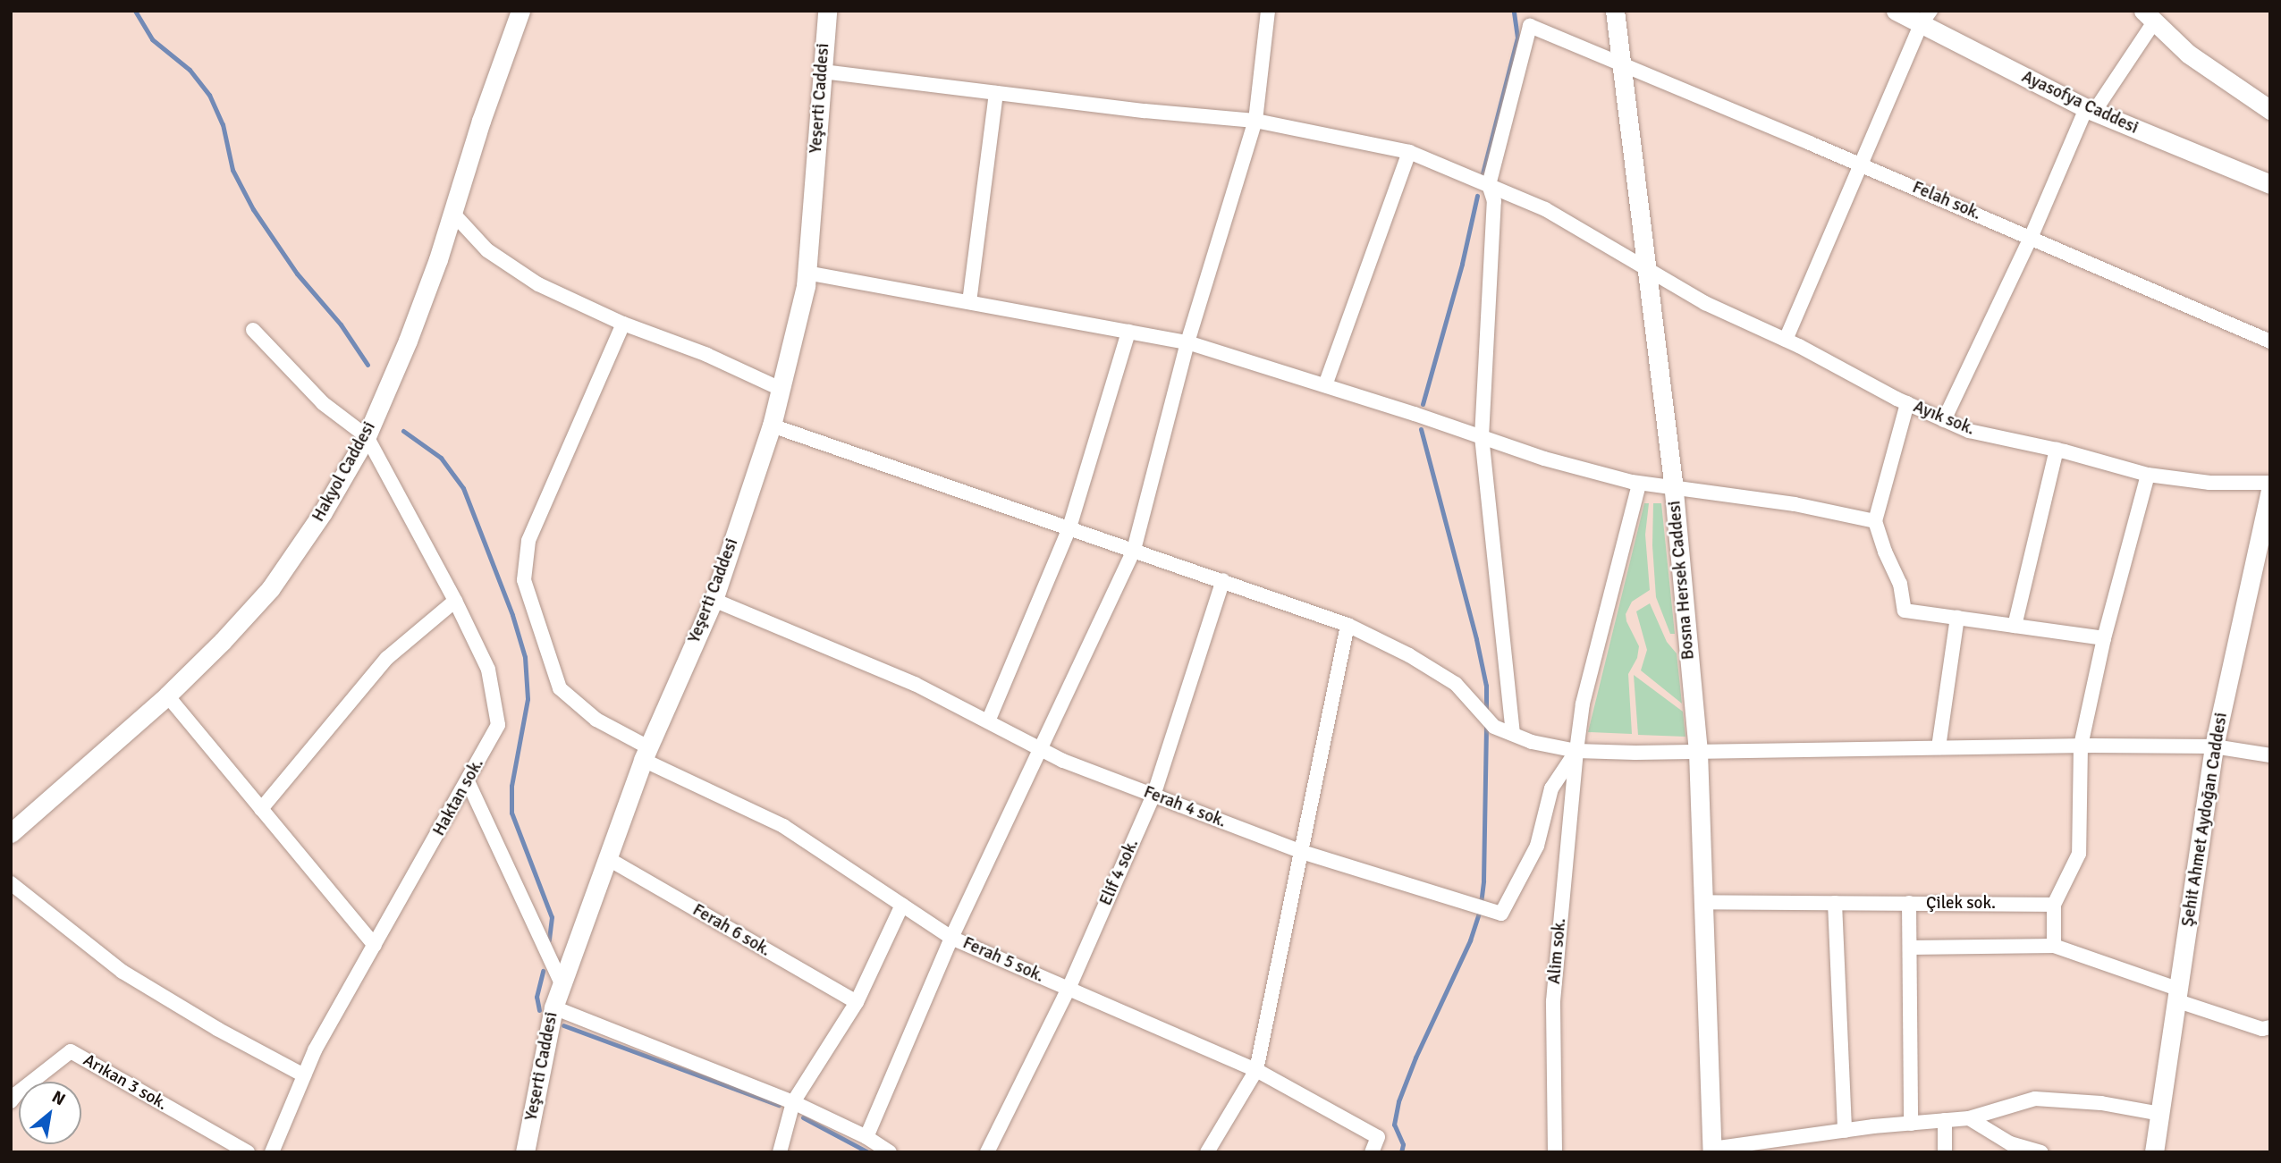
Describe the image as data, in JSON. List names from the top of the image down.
{
  "streets": {
    "street": [
      "Yeşerti Caddesi",
      "Ayasofya Caddesi",
      "Felah sok.",
      "Ayık sok.",
      "Hakyol Caddesi",
      "Bosna Hersek Caddesi",
      "Haktan sok.",
      "Ferah 4 sok.",
      "Şehit Ahmet Aydoğan Caddesi",
      "Elif 4 sok.",
      "Çilek sok.",
      "Ferah 6 sok.",
      "Alim sok.",
      "Ferah 5 sok.",
      "Arıkan 3 sok."
    ]
  },
  "crossings": [
    ["Yeşerti Caddesi", "Ayık sok."],
    ["Yeşerti Caddesi", "Ferah 4 sok."],
    ["Yeşerti Caddesi", "Ferah 6 sok."],
    ["Yeşerti Caddesi", "Ferah 5 sok."],
    ["Felah sok.", "Ayık sok."],
    ["Felah sok.", "Bosna Hersek Caddesi"],
    ["Ayık sok.", "Bosna Hersek Caddesi"],
    ["Hakyol Caddesi", "Haktan sok."],
    ["Bosna Hersek Caddesi", "Çilek sok."],
    ["Ferah 4 sok.", "Elif 4 sok."],
    ["Ferah 4 sok.", "Alim sok."],
    ["Elif 4 sok.", "Ferah 5 sok."]
  ],
  "north": "top right"
}
